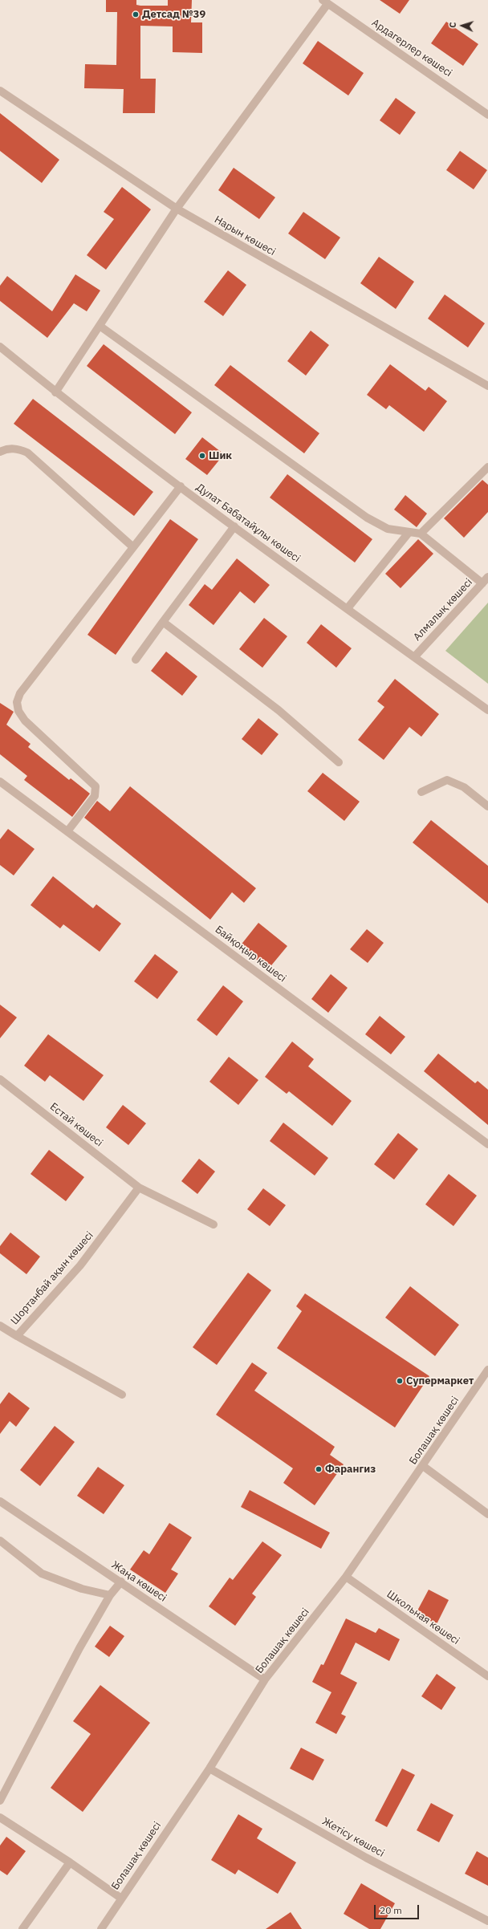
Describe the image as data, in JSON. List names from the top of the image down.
{
  "streets": {
    "street": [
      "Ардагерлер көшесі",
      "Нарын көшесі",
      "Дулат Бабатайұлы көшесі",
      "Алмалық көшесі",
      "Байқоңыр көшесі",
      "Естай көшесі",
      "Шортанбай ақын көшесі",
      "Болашақ көшесі",
      "Жаңа көшесі",
      "Школьная көшесі",
      "Жетісу көшесі"
    ]
  },
  "crossings": [
    ["Дулат Бабатайұлы көшесі", "Алмалық көшесі"],
    ["Естай көшесі", "Шортанбай ақын көшесі"],
    ["Болашақ көшесі", "Жаңа көшесі"],
    ["Болашақ көшесі", "Школьная көшесі"],
    ["Болашақ көшесі", "Жетісу көшесі"]
  ],
  "places": [
    "Детсад №39",
    "Шик",
    "Супермаркет",
    "Фарангиз"
  ],
  "scale_bar": "20 m",
  "north": "left"
}
